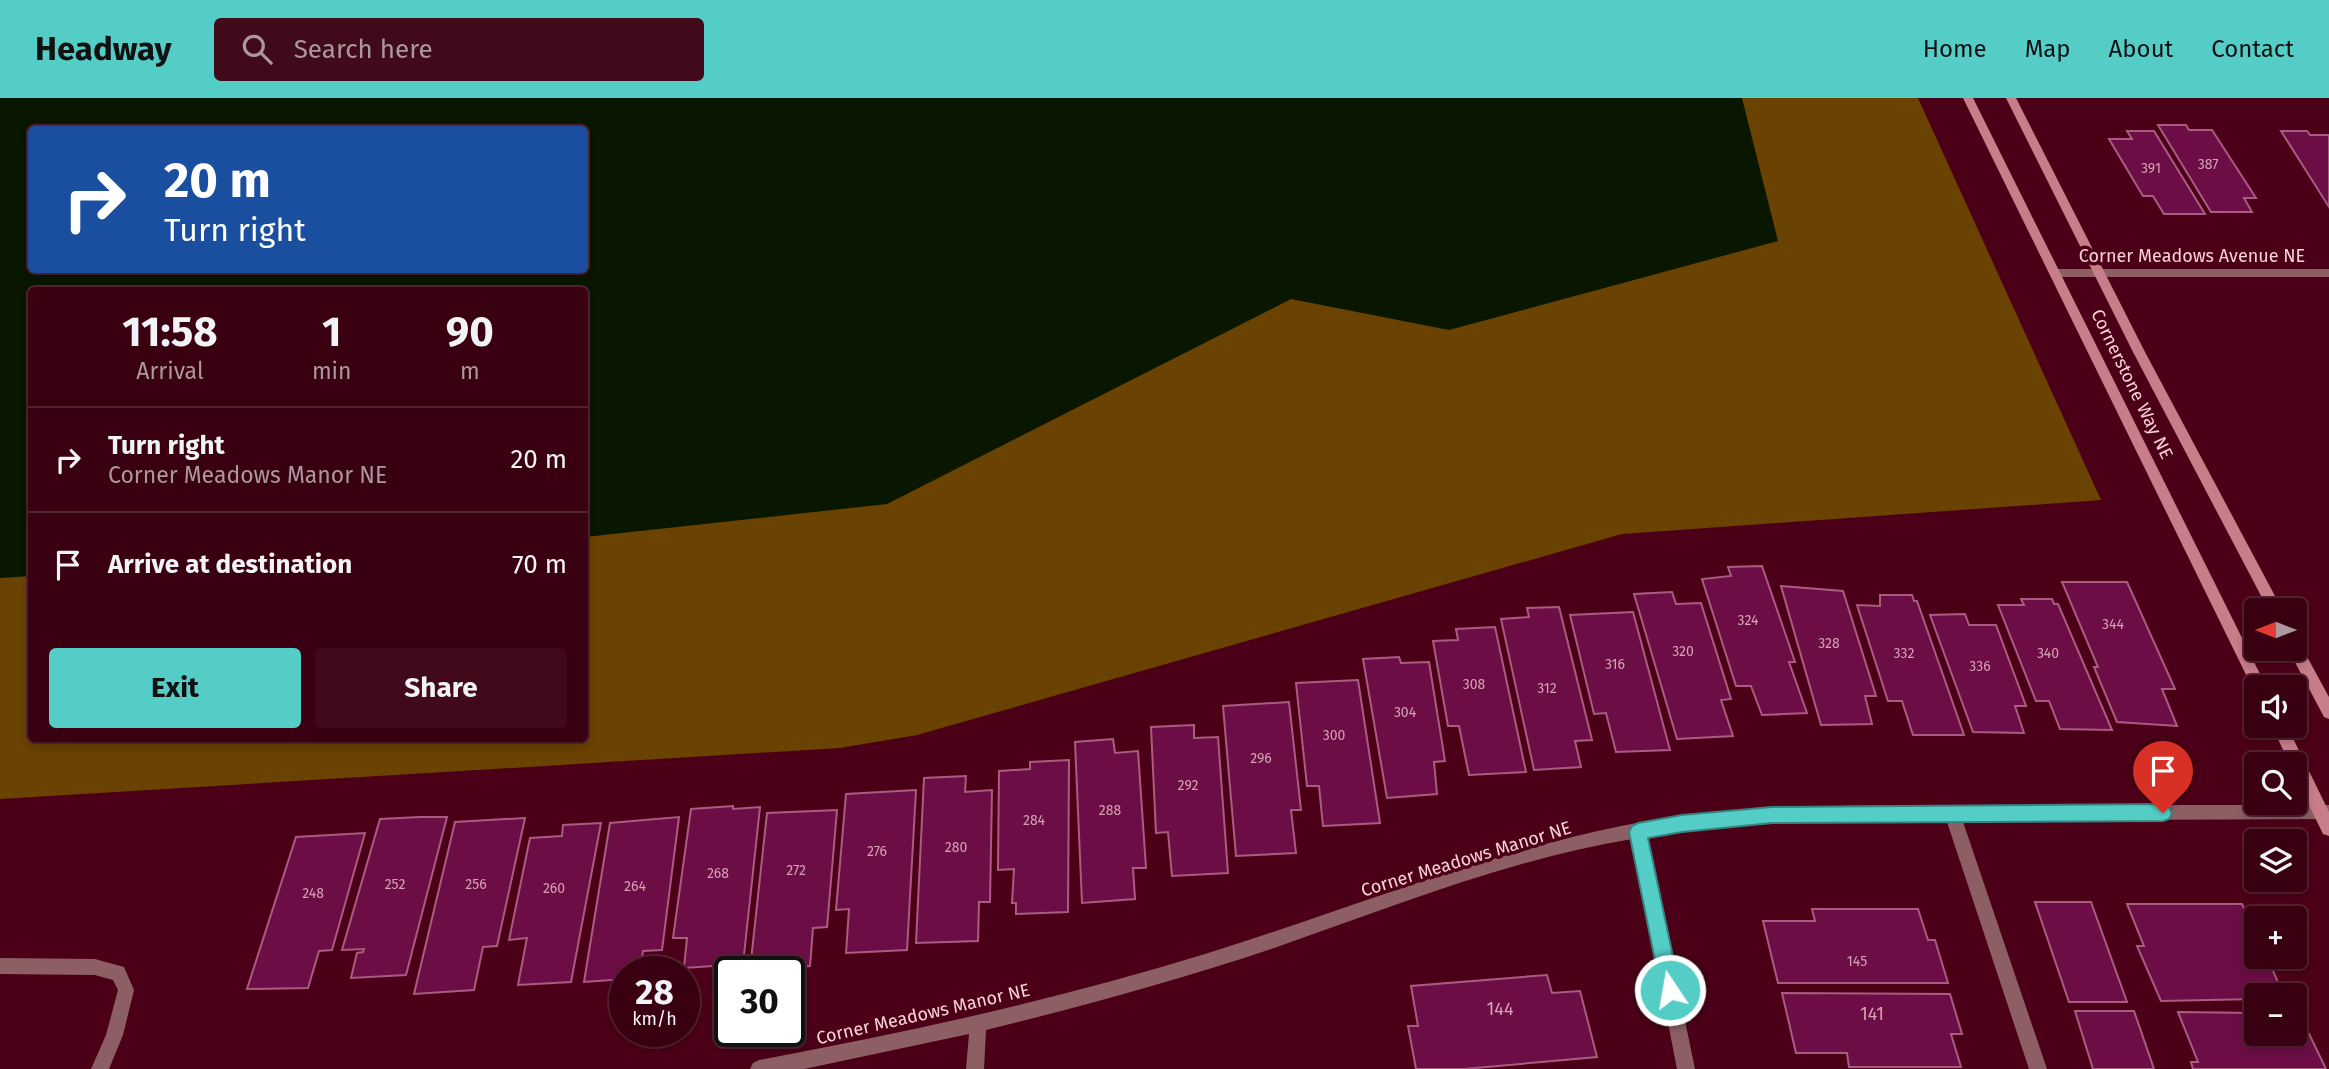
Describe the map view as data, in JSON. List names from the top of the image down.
{
  "streets": {
    "street": ["Corner Meadows Avenue NE", "Cornerstone Way NE", "Corner Meadows Manor NE"]
  },
  "crossings": [
    ["Corner Meadows Avenue NE", "Cornerstone Way NE"]
  ],
  "house_numbers": [
    "387",
    "391",
    "324",
    "344",
    "328",
    "320",
    "332",
    "340",
    "316",
    "336",
    "308",
    "312",
    "304",
    "300",
    "296",
    "292",
    "288",
    "284",
    "280",
    "276",
    "272",
    "268",
    "252",
    "256",
    "264",
    "260",
    "248",
    "145",
    "144",
    "141"
  ],
  "north": "left",
  "page": {
    "header": "Headway",
    "search": "Search here",
    "nav": [
      "Home",
      "Map",
      "About",
      "Contact"
    ],
    "turn": ["20 m", "Turn right"],
    "eta": [
      "11:58",
      "Arrival",
      "1",
      "min",
      "90",
      "m"
    ],
    "list": [
      {
        "name": "Turn right",
        "note": "Corner Meadows Manor NE",
        "value": "20 m"
      },
      {
        "name": "Arrive at destination",
        "value": "70 m"
      }
    ],
    "map_buttons": ["+", "−"],
    "buttons": ["Exit", "Share"],
    "speed": "28 km/h",
    "limit": "30"
  }
}
